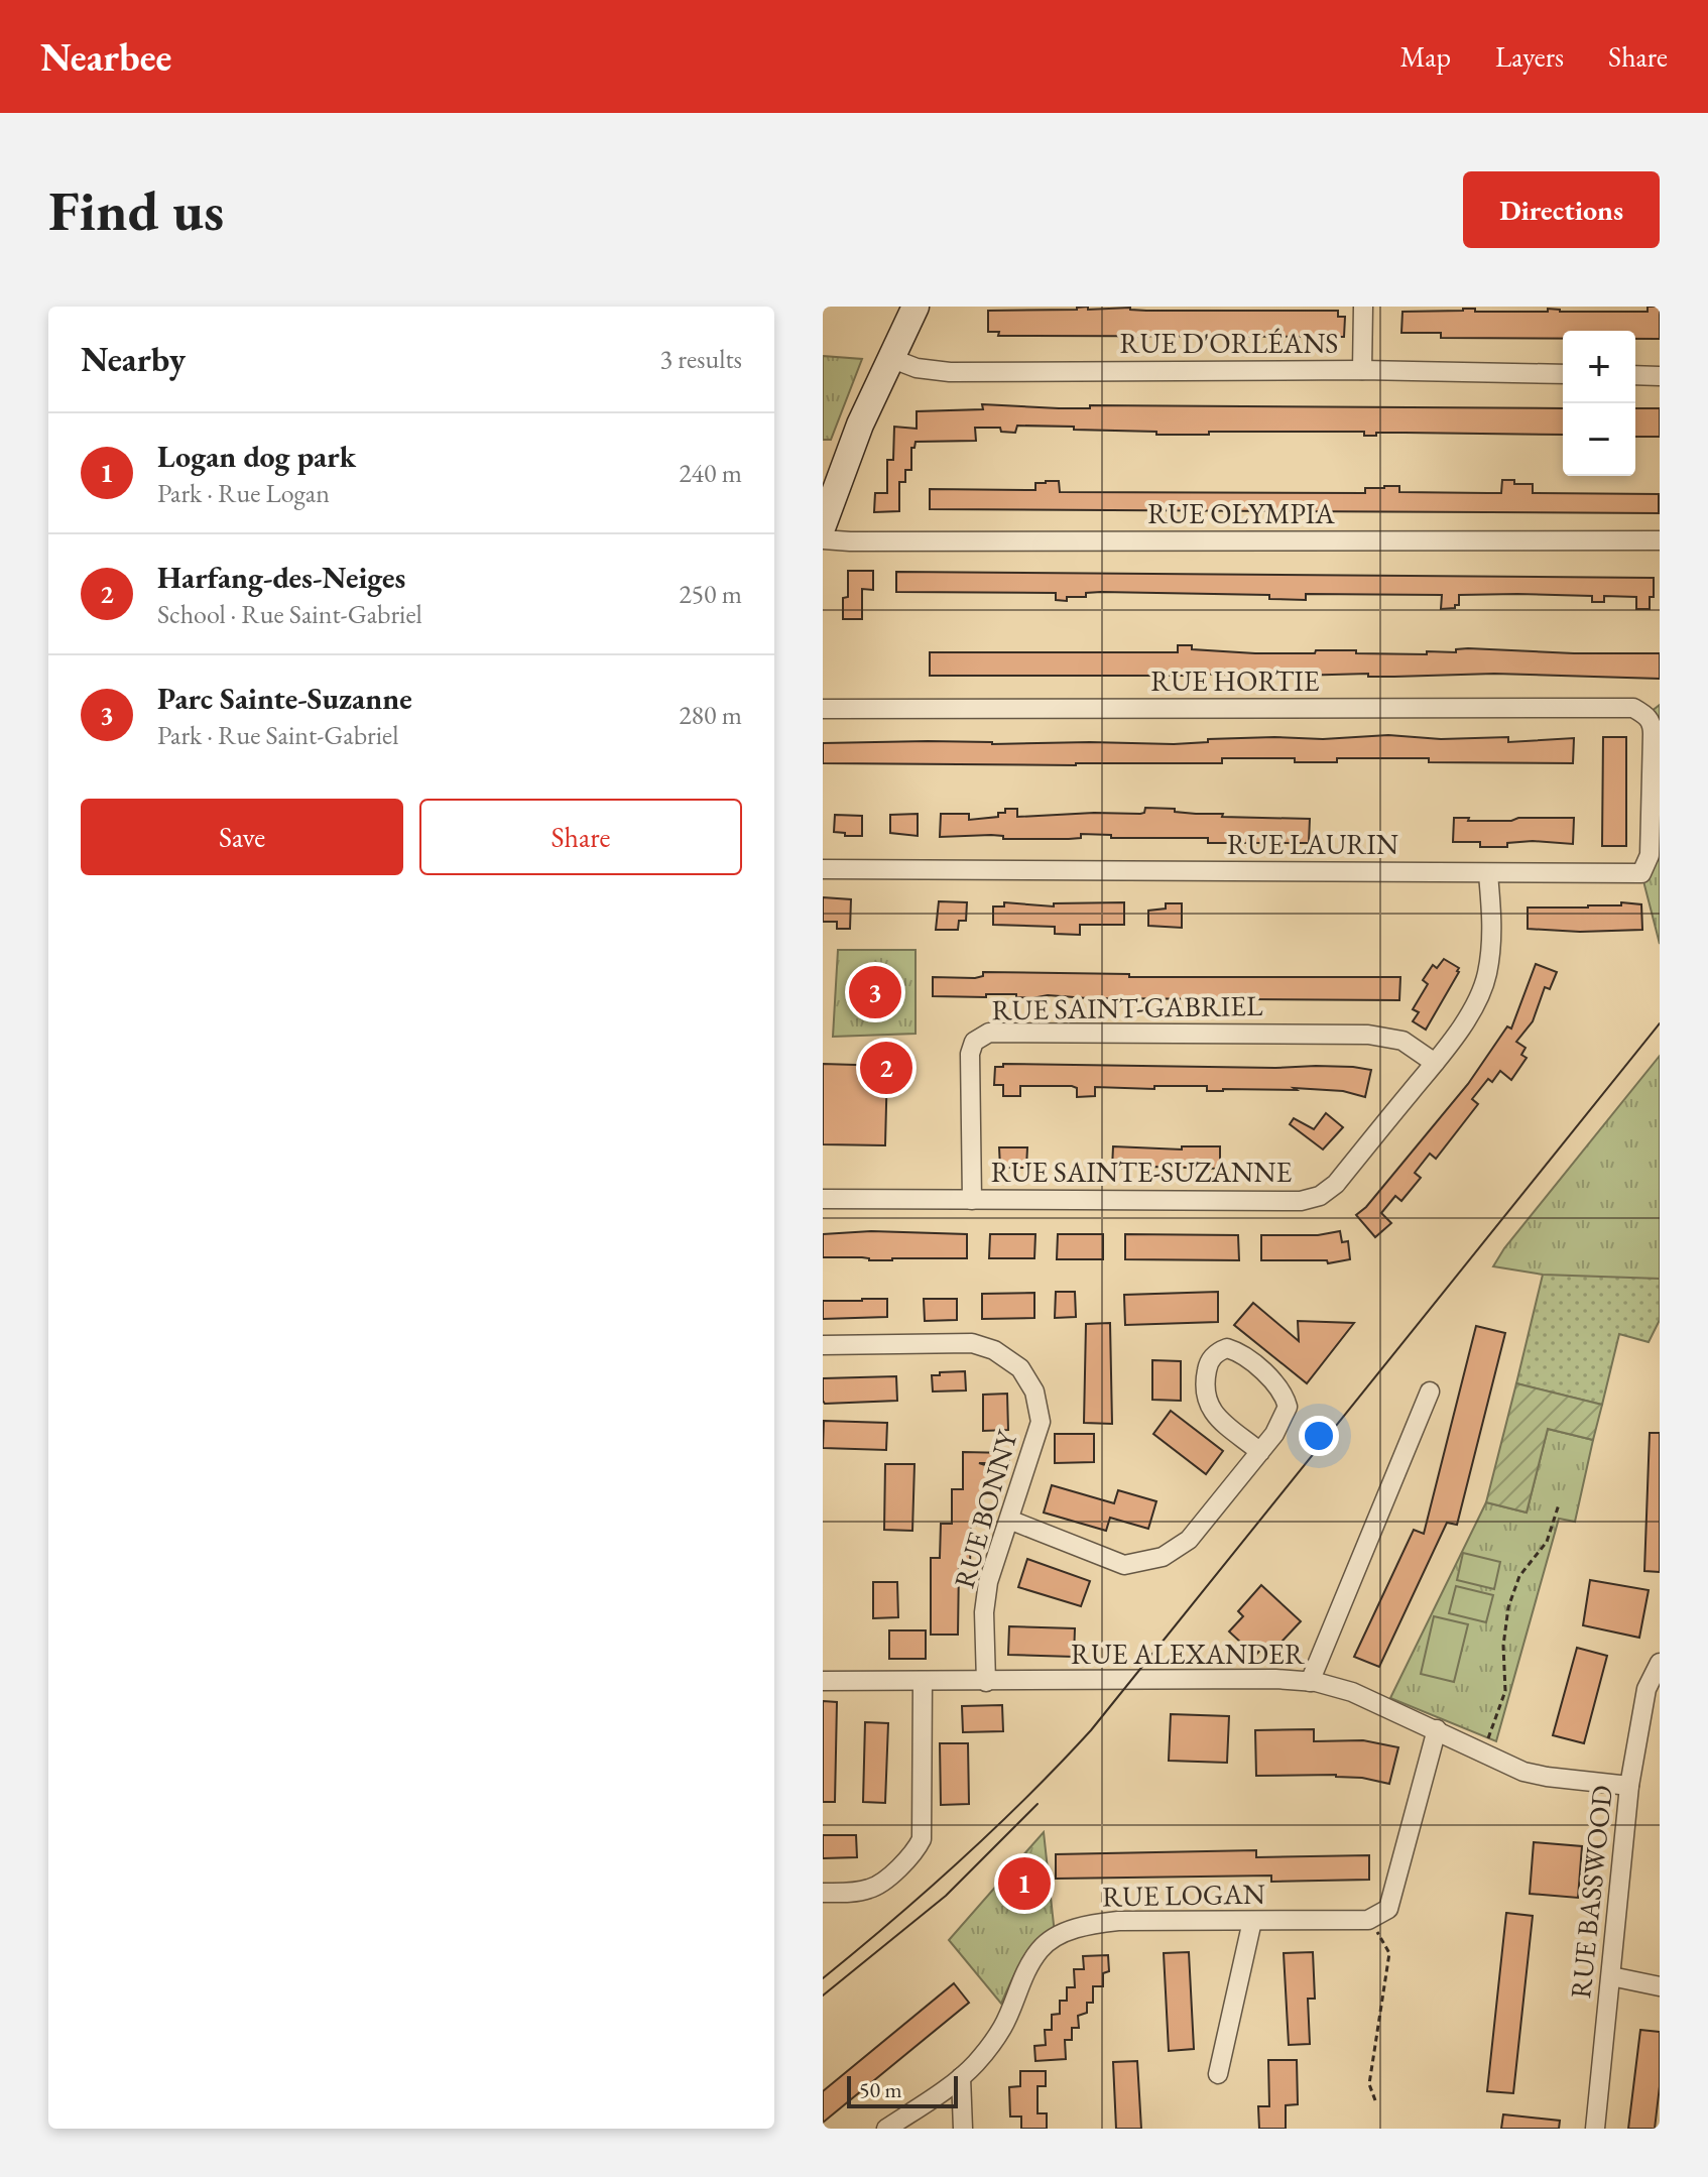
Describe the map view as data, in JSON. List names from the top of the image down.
{
  "streets": {
    "street": [
      "RUE D'ORLÉANS",
      "RUE OLYMPIA",
      "RUE HORTIE",
      "RUE LAURIN",
      "RUE SAINT-GABRIEL",
      "RUE SAINTE-SUZANNE",
      "RUE BONNY",
      "RUE ALEXANDER",
      "RUE BASSWOOD",
      "RUE LOGAN"
    ]
  },
  "crossings": [
    ["RUE HORTIE", "RUE LAURIN"],
    ["RUE LAURIN", "RUE SAINTE-SUZANNE"],
    ["RUE SAINT-GABRIEL", "RUE SAINTE-SUZANNE"],
    ["RUE BONNY", "RUE ALEXANDER"],
    ["RUE ALEXANDER", "RUE BASSWOOD"]
  ],
  "scale_bar": "50 m",
  "page": {
    "header": "Nearbee",
    "nav": ["Map", "Layers", "Share"],
    "buttons": [
      "Directions",
      ["Save", "Share"]
    ],
    "title": "Find us",
    "heading": ["Nearby", "3 results"],
    "map_buttons": ["+", "−"],
    "list": [
      {
        "mark": "1",
        "name": "Logan dog park",
        "note": "Park · Rue Logan",
        "value": "240 m"
      },
      {
        "mark": "2",
        "name": "Harfang-des-Neiges",
        "note": "School · Rue Saint-Gabriel",
        "value": "250 m"
      },
      {
        "mark": "3",
        "name": "Parc Sainte-Suzanne",
        "note": "Park · Rue Saint-Gabriel",
        "value": "280 m"
      }
    ],
    "pins": ["3", "2", "1"],
    "scale": "50 m"
  }
}
